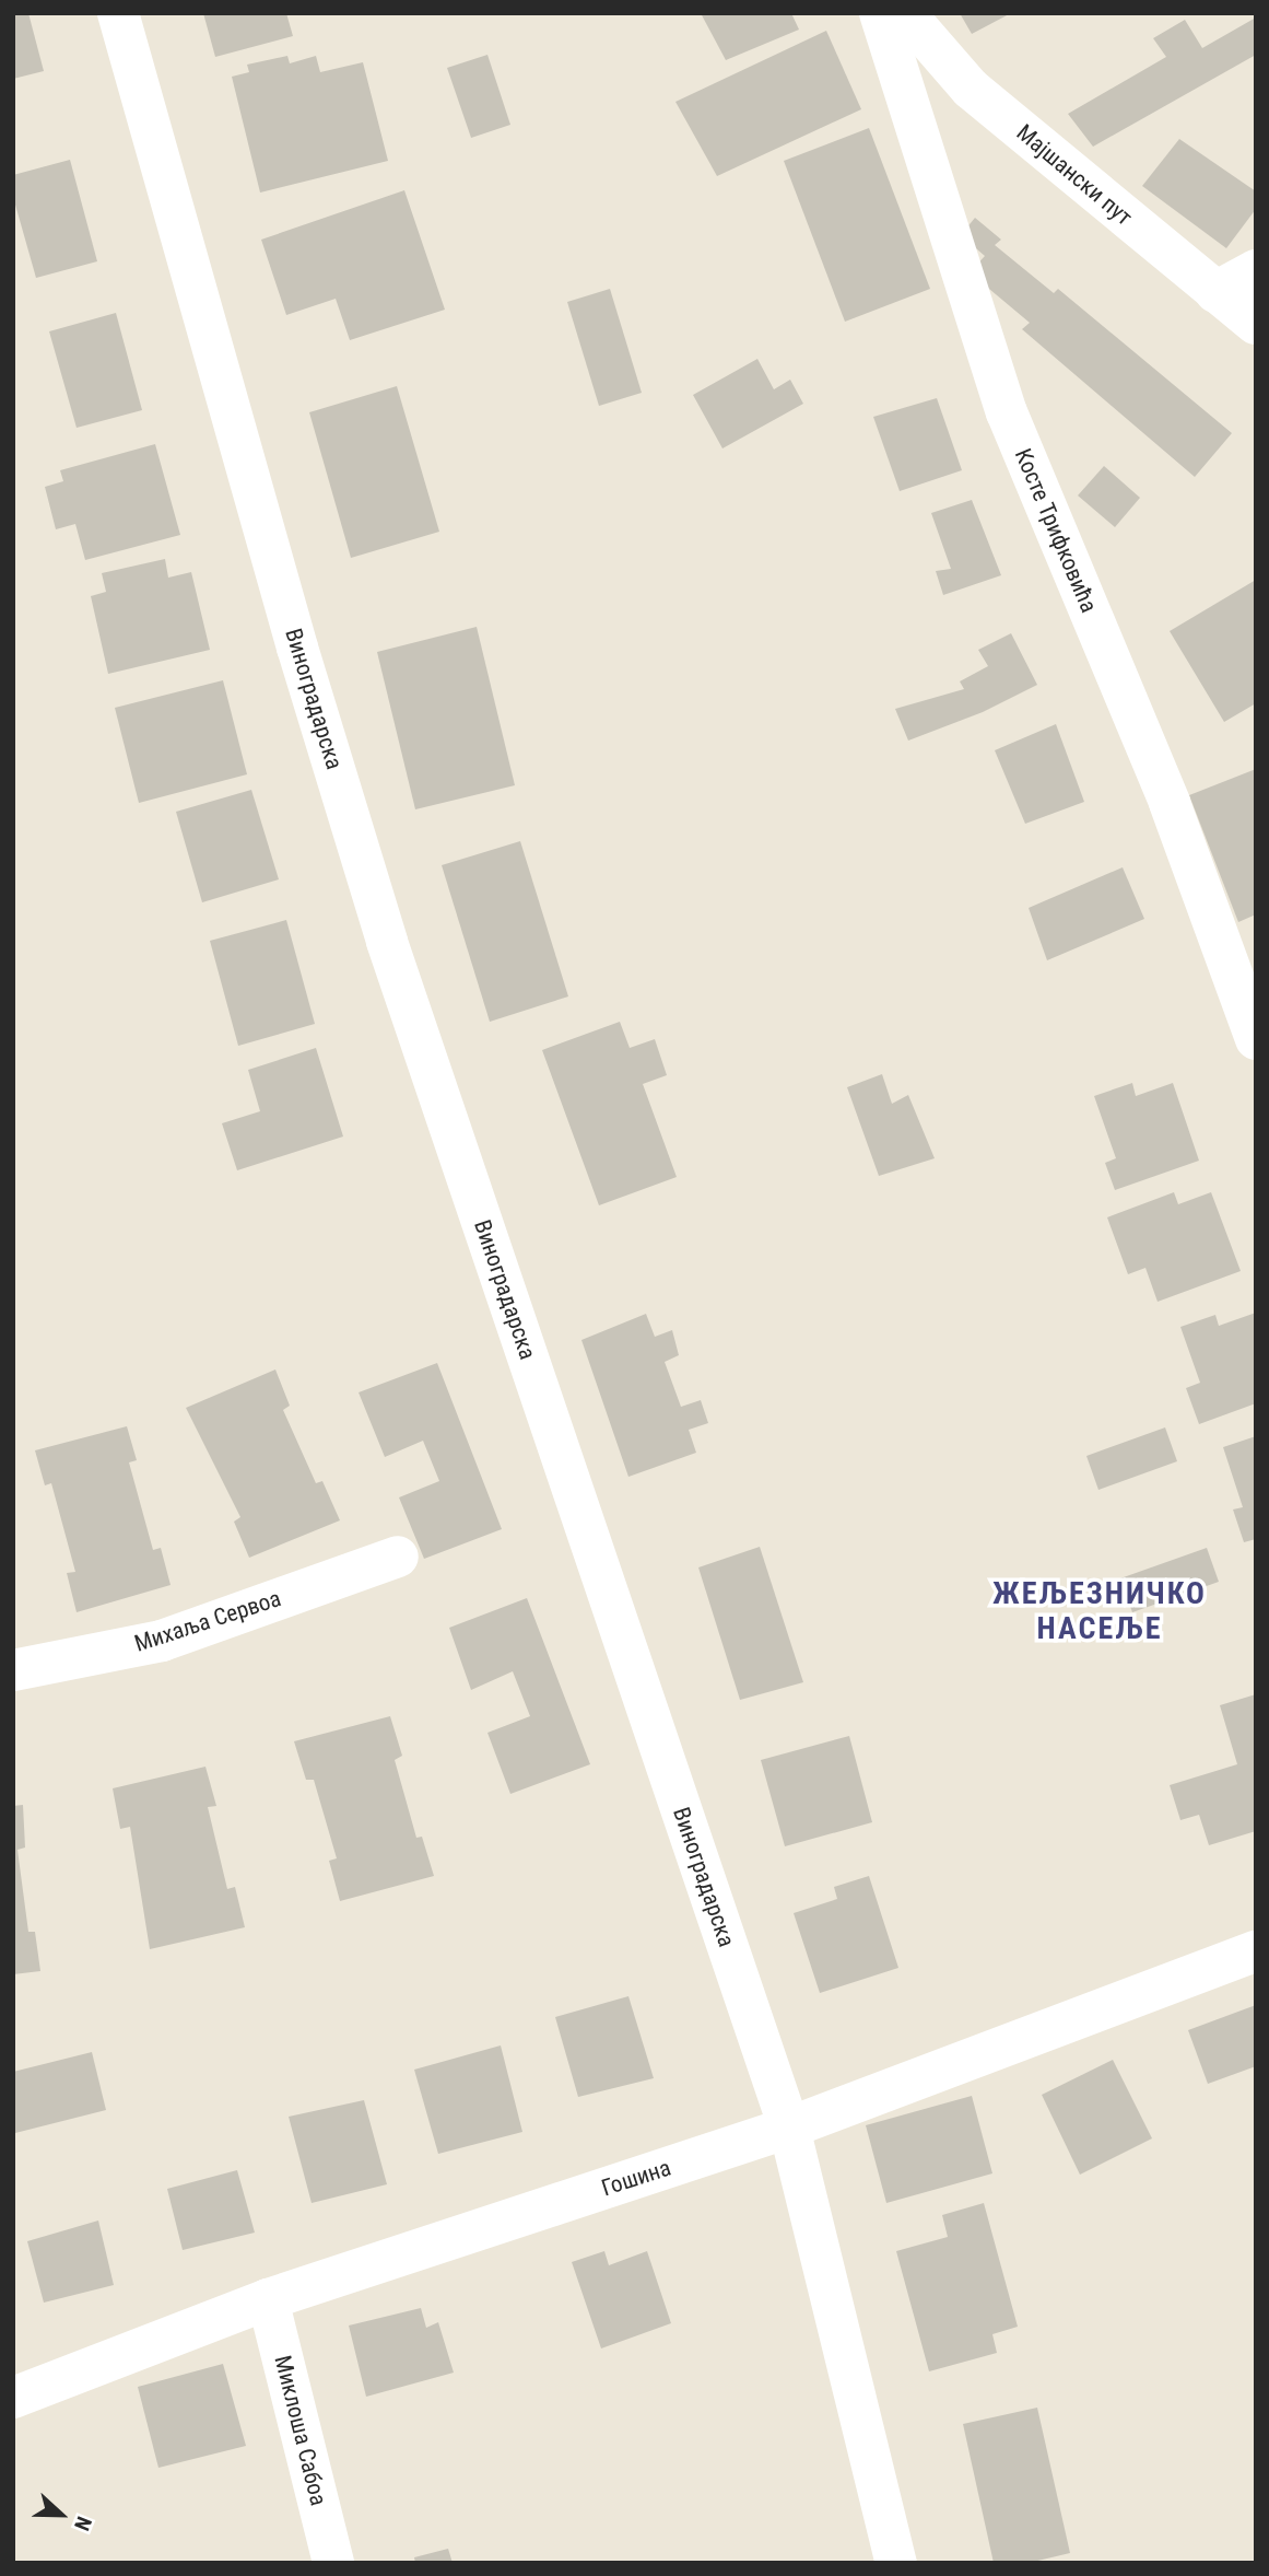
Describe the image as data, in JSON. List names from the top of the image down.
{
  "streets": {
    "street": [
      "Мајшански пут",
      "Косте Трифковића",
      "Виноградарска",
      "Михаља Сервоа",
      "Гошина",
      "Миклоша Сабоа"
    ]
  },
  "crossings": [
    ["Виноградарска", "Гошина"],
    ["Гошина", "Миклоша Сабоа"]
  ],
  "districts": ["ЖЕЉЕЗНИЧКО НАСЕЉЕ"],
  "north": "right"
}
